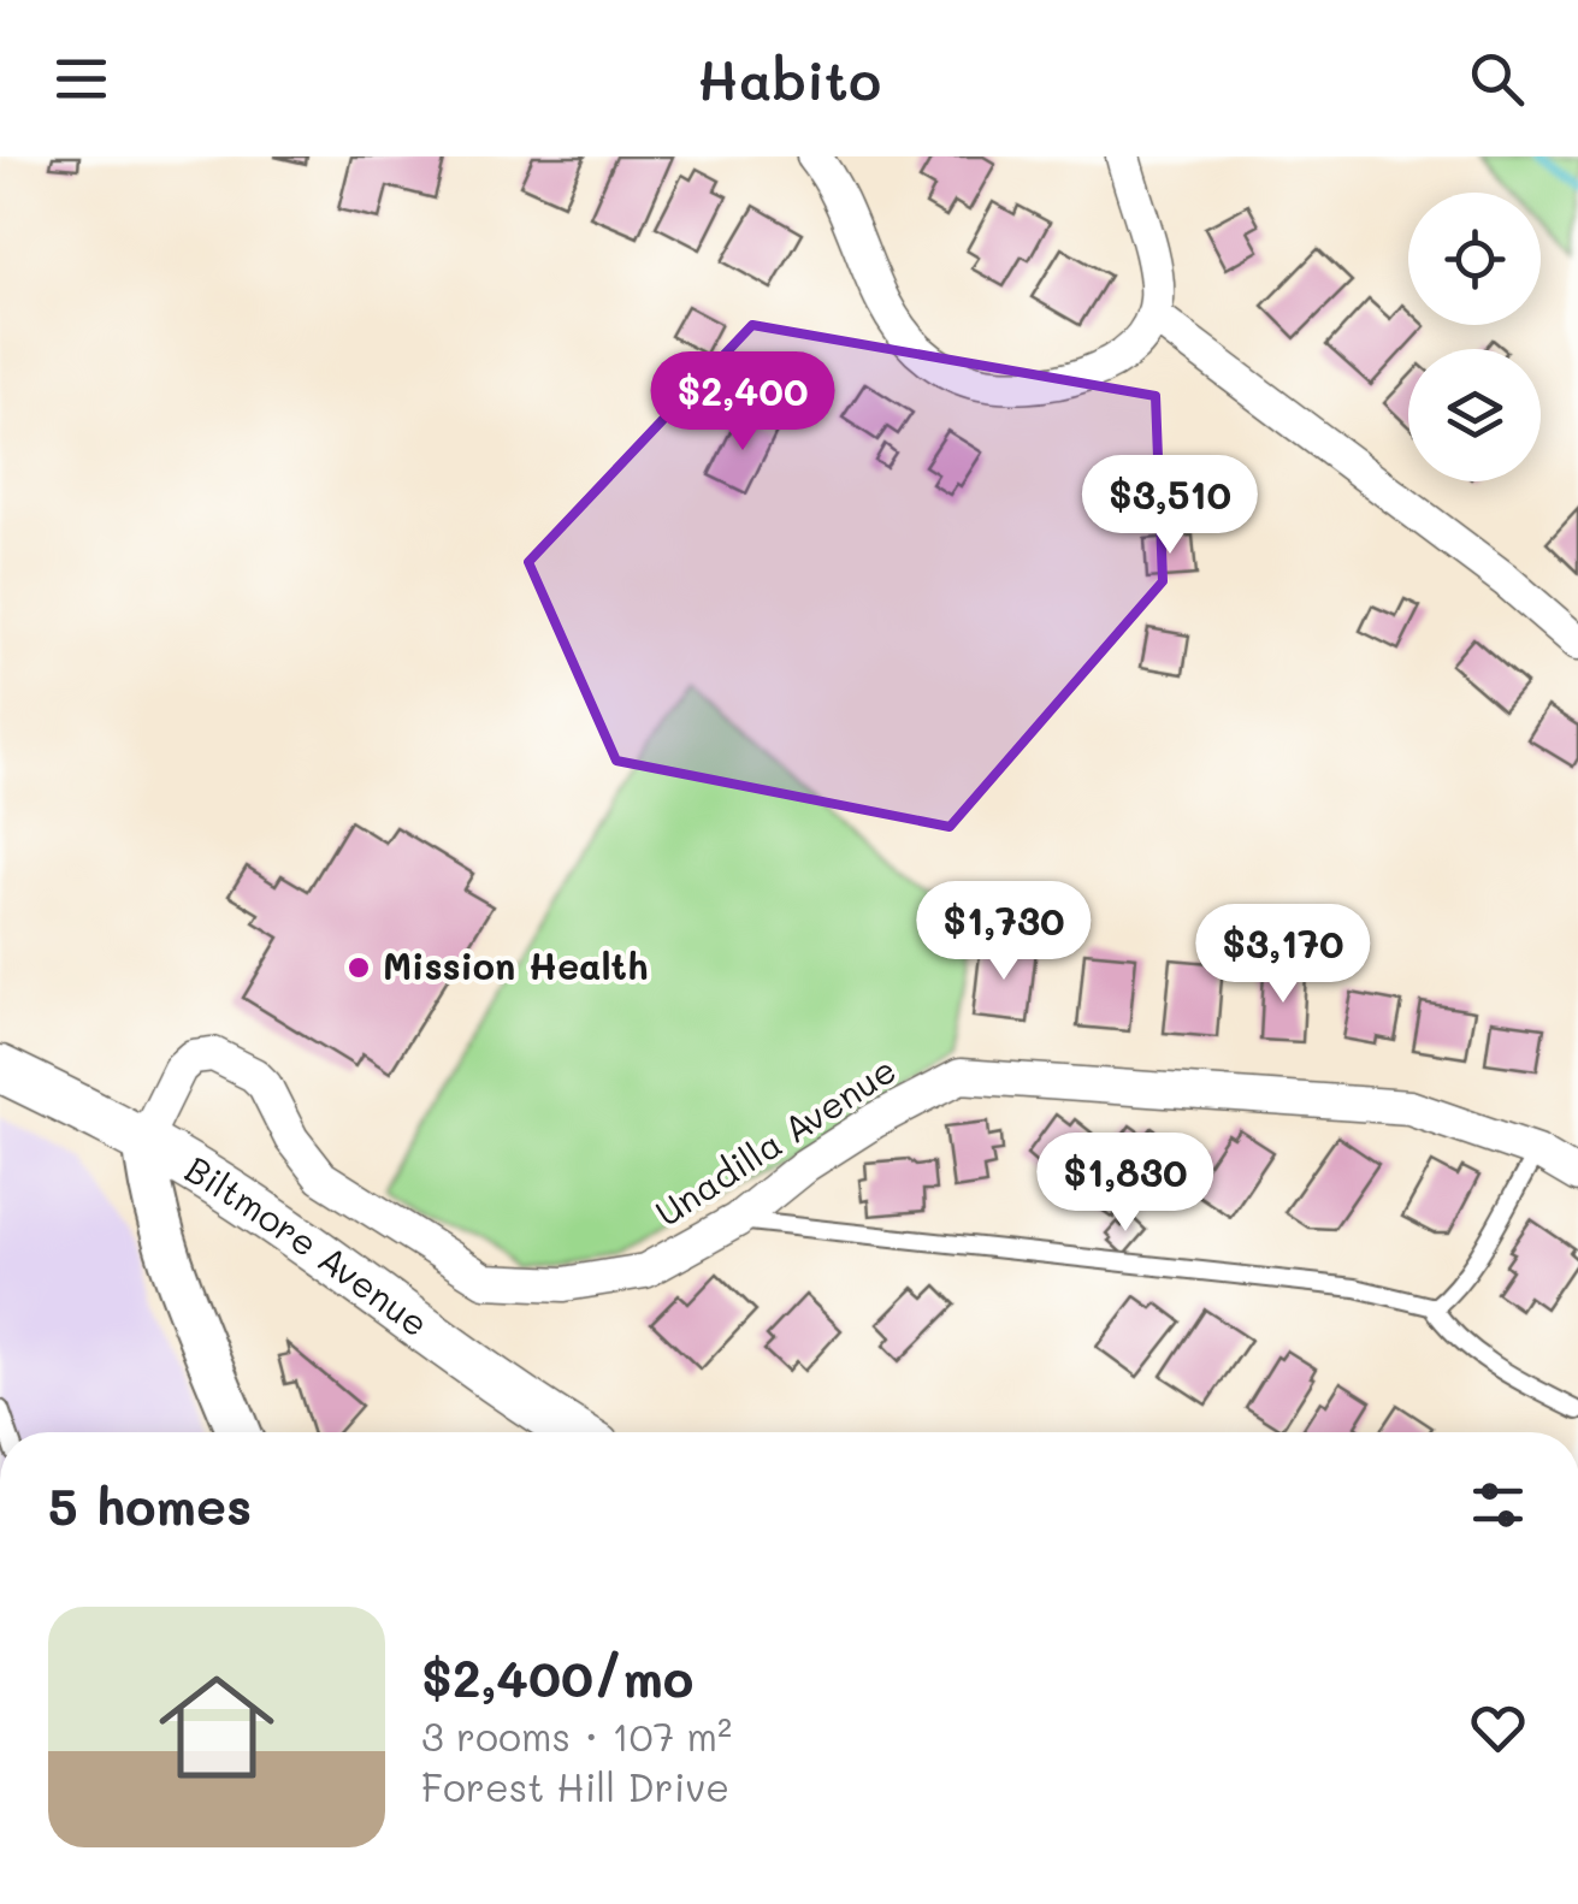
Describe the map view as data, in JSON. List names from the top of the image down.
{
  "streets": {
    "main road": ["Biltmore Avenue"],
    "street": ["Unadilla Avenue"]
  },
  "crossings": [
    ["Unadilla Avenue", "Biltmore Avenue"]
  ],
  "places": ["Mission Health"],
  "page": {
    "header": "Habito",
    "price": [
      "$2,400",
      "$3,510",
      "$1,730",
      "$3,170",
      "$1,830"
    ],
    "heading": "5 homes",
    "list": [
      {
        "name": "$2,400/mo",
        "note": "3 rooms · 107 m² · Forest Hill Drive"
      }
    ]
  }
}
